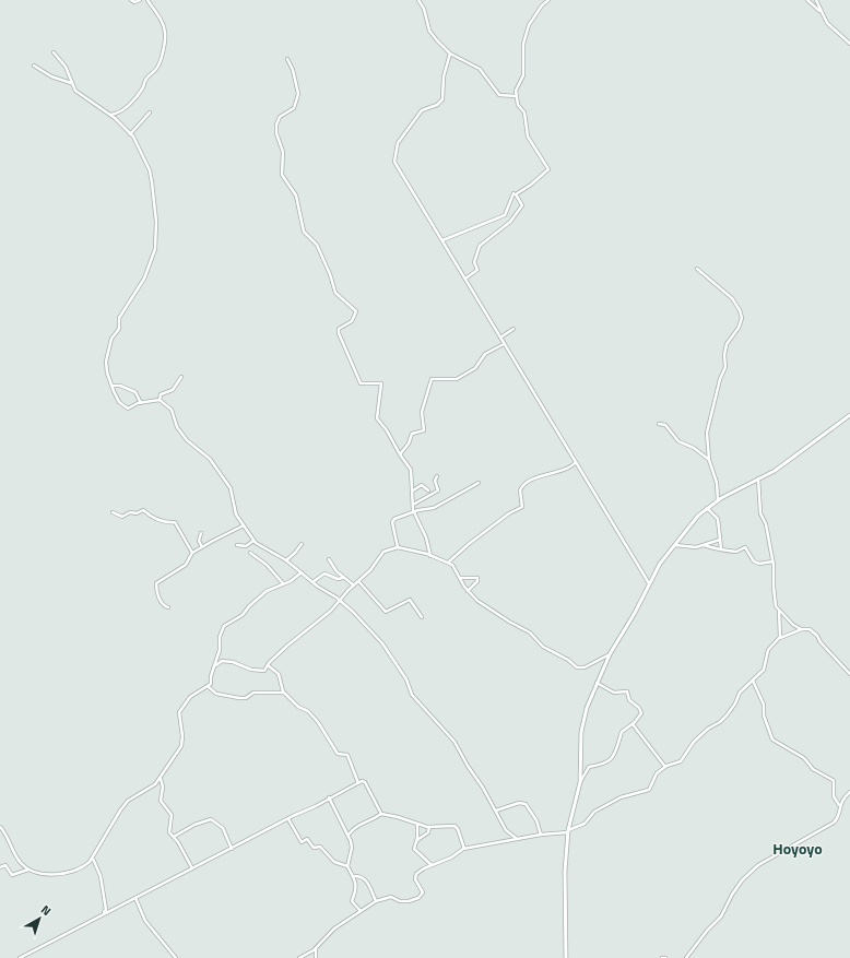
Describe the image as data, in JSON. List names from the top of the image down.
{
  "districts": ["Hoyoyo"],
  "north": "top right"
}
